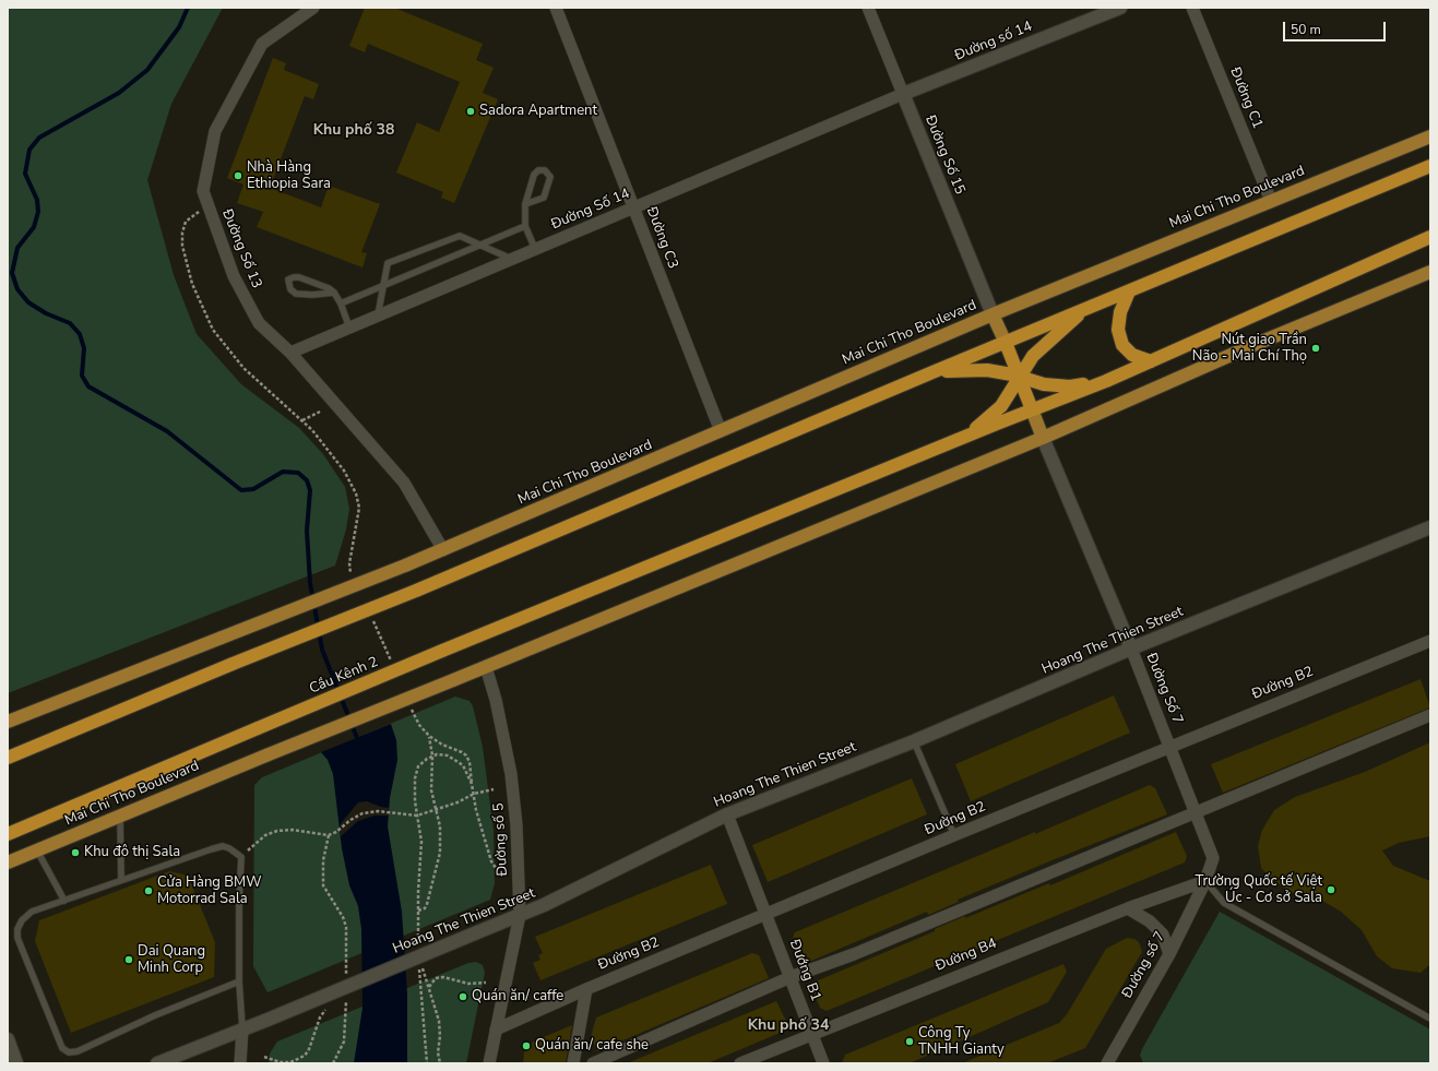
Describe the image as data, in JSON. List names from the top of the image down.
{
  "streets": {
    "highway": ["Mai Chi Tho Boulevard", "Cầu Kênh 2"],
    "street": [
      "Đường số 14",
      "Đường C1",
      "Đường Số 15",
      "Đường Số 14",
      "Đường C3",
      "Đường Số 13",
      "Hoang The Thien Street",
      "Đường B2",
      "Đường Số 7",
      "Đường số 5",
      "Đường B4",
      "Đường số 7",
      "Đướng B1"
    ]
  },
  "crossings": [
    ["Đường số 14", "Đường Số 15"],
    ["Đường số 14", "Đường Số 14"],
    ["Đường C1", "Mai Chi Tho Boulevard"],
    ["Đường Số 15", "Mai Chi Tho Boulevard"],
    ["Đường Số 15", "Đường Số 14"],
    ["Mai Chi Tho Boulevard", "Đường C3"],
    ["Mai Chi Tho Boulevard", "Đường Số 13"],
    ["Mai Chi Tho Boulevard", "Cầu Kênh 2"],
    ["Mai Chi Tho Boulevard", "Đường số 5"],
    ["Đường Số 14", "Đường C3"],
    ["Đường Số 14", "Đường Số 13"],
    ["Hoang The Thien Street", "Đường Số 7"],
    ["Hoang The Thien Street", "Đường số 5"],
    ["Hoang The Thien Street", "Đướng B1"],
    ["Đường B2", "Đường Số 7"],
    ["Đường B2", "Đường số 5"],
    ["Đường B2", "Đướng B1"],
    ["Đường Số 7", "Đường B4"],
    ["Đường Số 7", "Đường số 7"],
    ["Đường B4", "Đường số 7"],
    ["Đường B4", "Đướng B1"]
  ],
  "districts": ["Khu phố 38", "Khu phố 34"],
  "places": [
    "Sadora Apartment",
    "Nhà Hàng Ethiopia Sara",
    "Nút giao Trần Não - Mai Chí Thọ",
    "Khu đô thị Sala",
    "Trường Quốc tế Việt Úc - Cơ sở Sala",
    "Cửa Hàng BMW Motorrad Sala",
    "Dai Quang Minh Corp",
    "Quán ăn/ caffe",
    "Công Ty TNHH Gianty",
    "Quán ăn/ cafe she"
  ],
  "scale_bar": "50 m"
}
